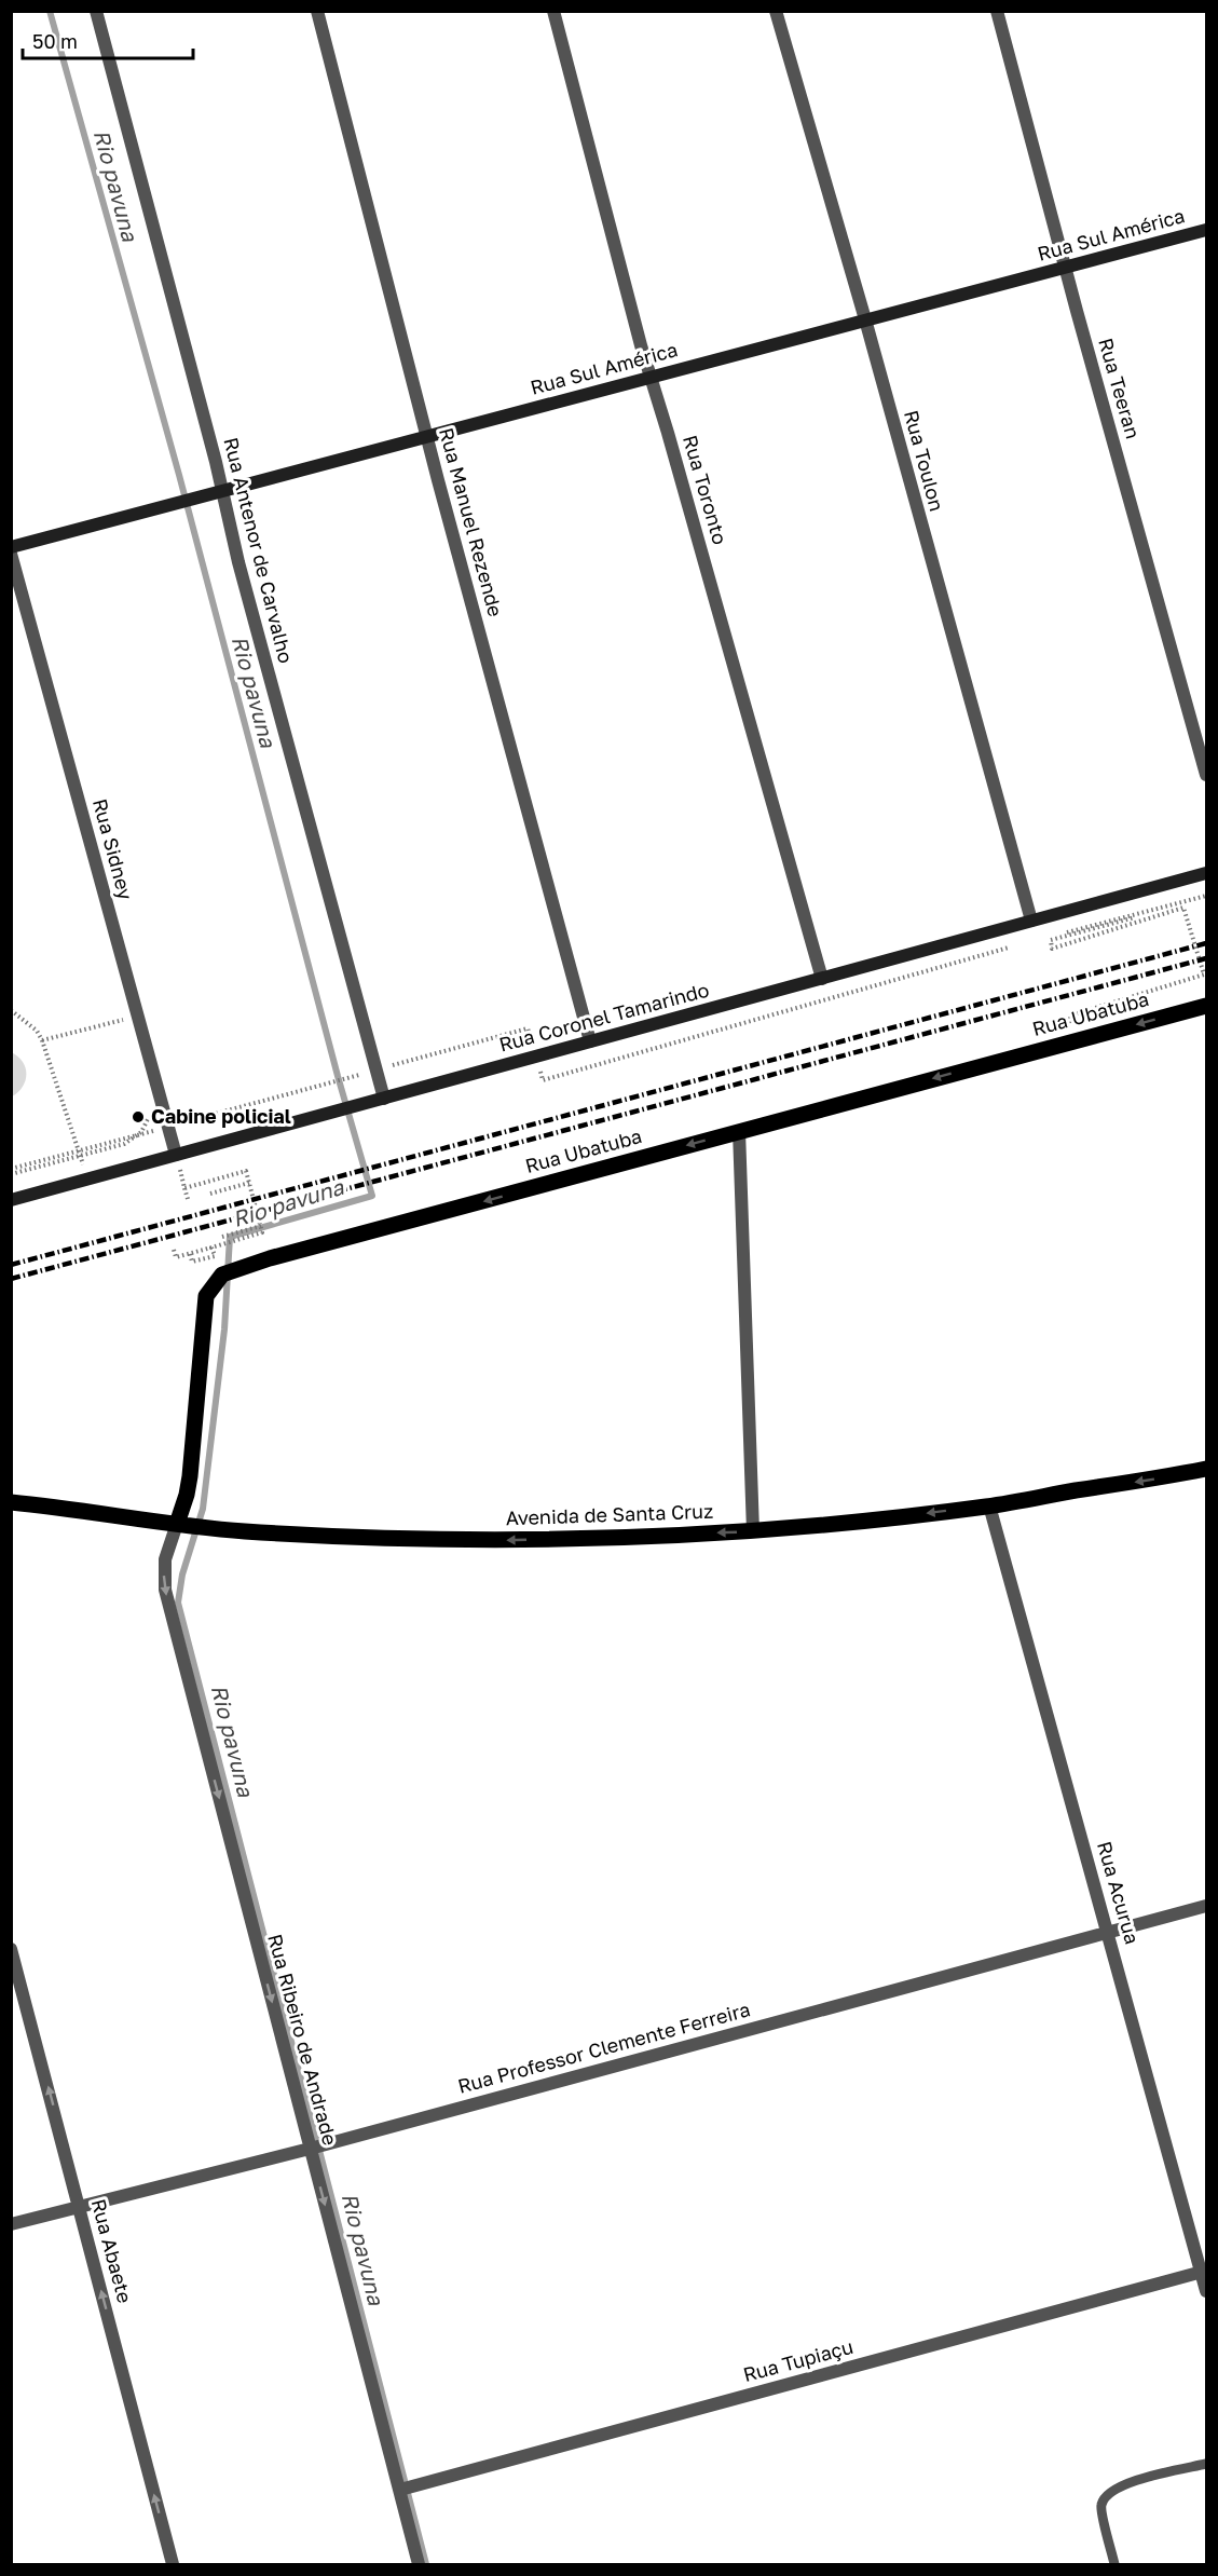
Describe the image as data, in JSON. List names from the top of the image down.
{
  "streets": {
    "main road": [
      "Rua Sul América",
      "Rua Ubatuba",
      "Rua Coronel Tamarindo",
      "Avenida de Santa Cruz"
    ],
    "street": [
      "Rua Teeran",
      "Rua Toulon",
      "Rua Toronto",
      "Rua Manuel Rezende",
      "Rua Antenor de Carvalho",
      "Rua Sidney",
      "Rua Acurua",
      "Rua Ribeiro de Andrade",
      "Rua Professor Clemente Ferreira",
      "Rua Abaete",
      "Rua Tupiaçu"
    ]
  },
  "crossings": [
    ["Rua Sul América", "Rua Teeran"],
    ["Rua Sul América", "Rua Toulon"],
    ["Rua Sul América", "Rua Toronto"],
    ["Rua Sul América", "Rua Manuel Rezende"],
    ["Rua Sul América", "Rua Antenor de Carvalho"],
    ["Rua Toulon", "Rua Coronel Tamarindo"],
    ["Rua Toronto", "Rua Coronel Tamarindo"],
    ["Rua Manuel Rezende", "Rua Coronel Tamarindo"],
    ["Rua Antenor de Carvalho", "Rua Coronel Tamarindo"],
    ["Rua Sidney", "Rua Coronel Tamarindo"],
    ["Rua Ubatuba", "Avenida de Santa Cruz"],
    ["Rua Ubatuba", "Rua Ribeiro de Andrade"],
    ["Avenida de Santa Cruz", "Rua Acurua"],
    ["Avenida de Santa Cruz", "Rua Ribeiro de Andrade"],
    ["Rua Acurua", "Rua Professor Clemente Ferreira"],
    ["Rua Acurua", "Rua Tupiaçu"],
    ["Rua Ribeiro de Andrade", "Rua Professor Clemente Ferreira"],
    ["Rua Ribeiro de Andrade", "Rua Tupiaçu"],
    ["Rua Professor Clemente Ferreira", "Rua Abaete"]
  ],
  "one_way": [
    "Rua Ubatuba",
    "Avenida de Santa Cruz",
    "Rua Ribeiro de Andrade",
    "Rua Abaete"
  ],
  "water": ["Rio pavuna"],
  "places": ["Cabine policial"],
  "scale_bar": "50 m"
}
